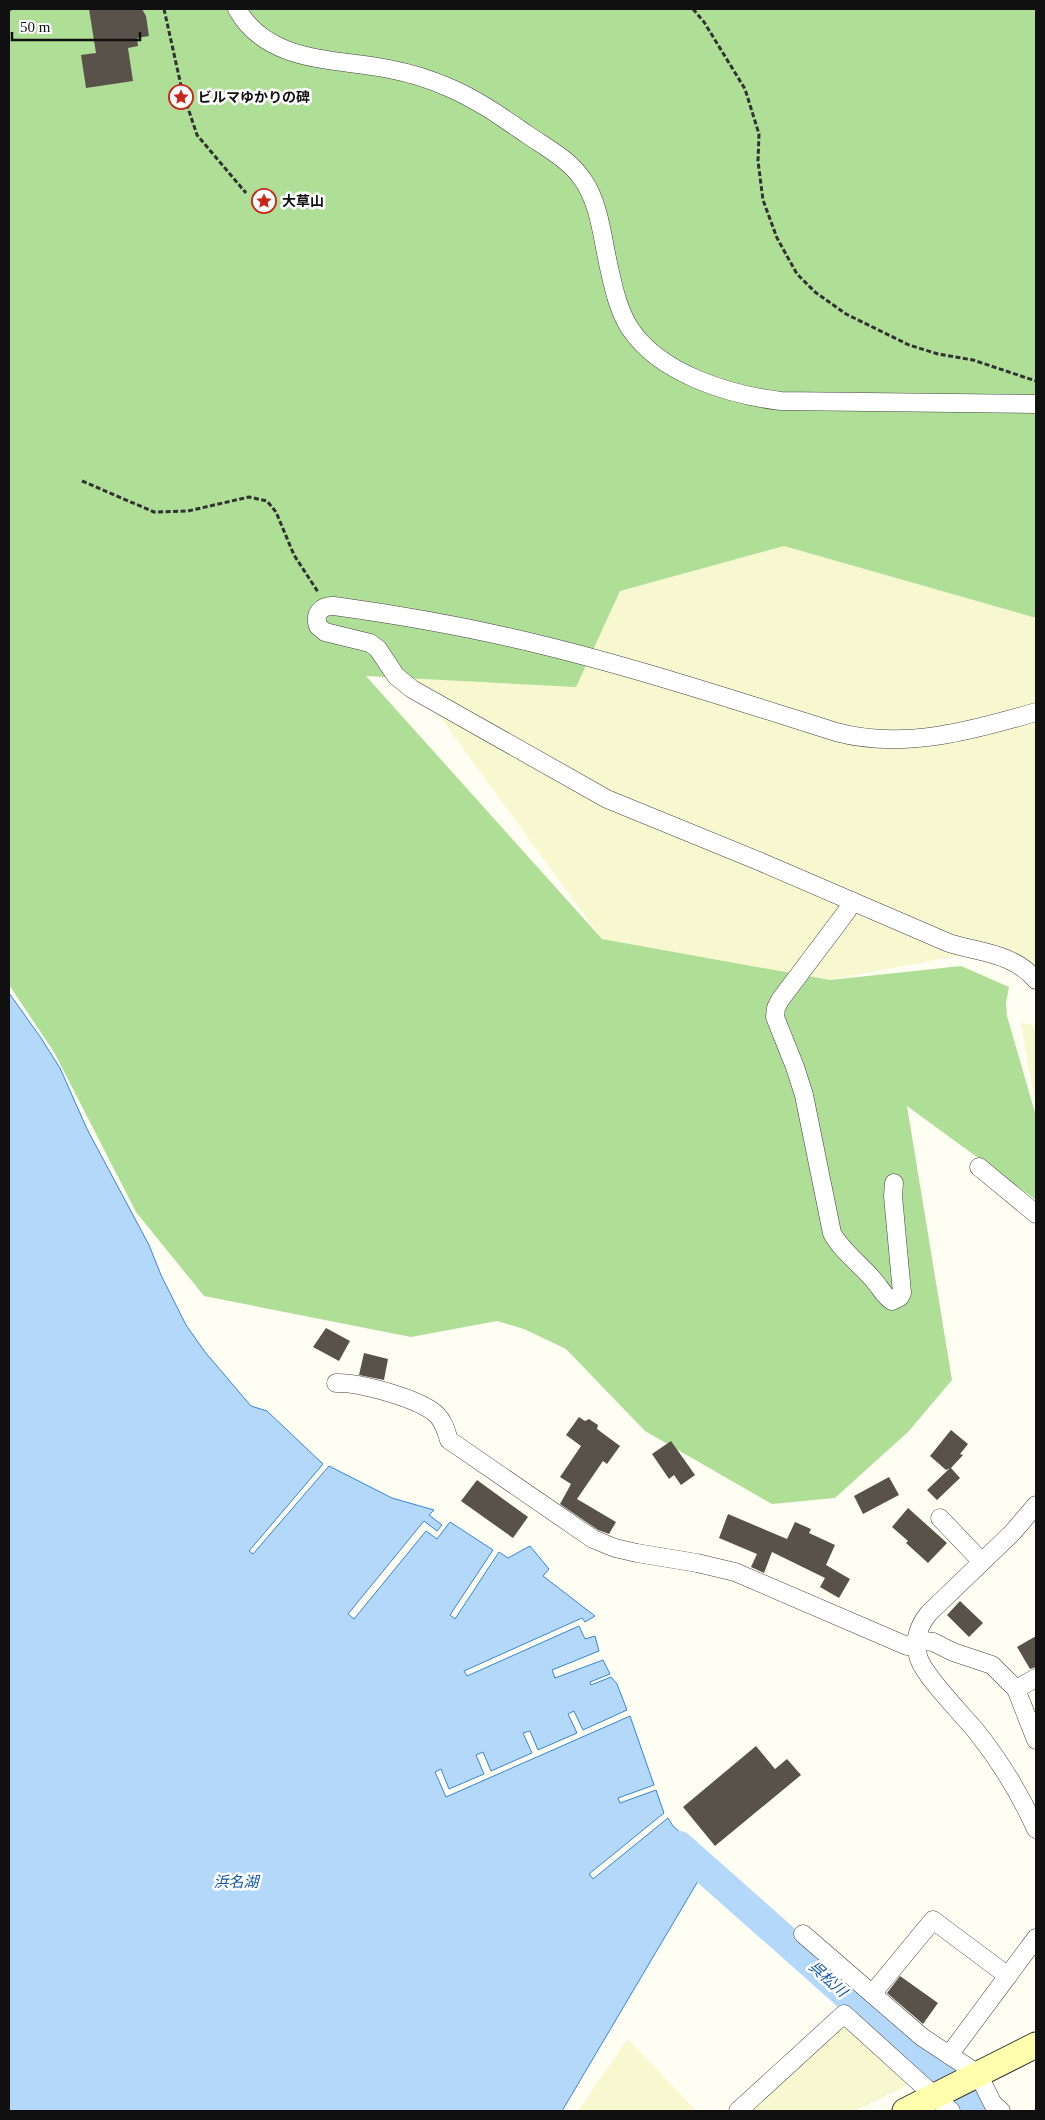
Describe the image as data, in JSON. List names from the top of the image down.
{
  "water": ["浜名湖", "呉松川"],
  "places": {
    "place": ["ビルマゆかりの碑", "大草山"]
  },
  "scale_bar": "50 m"
}
